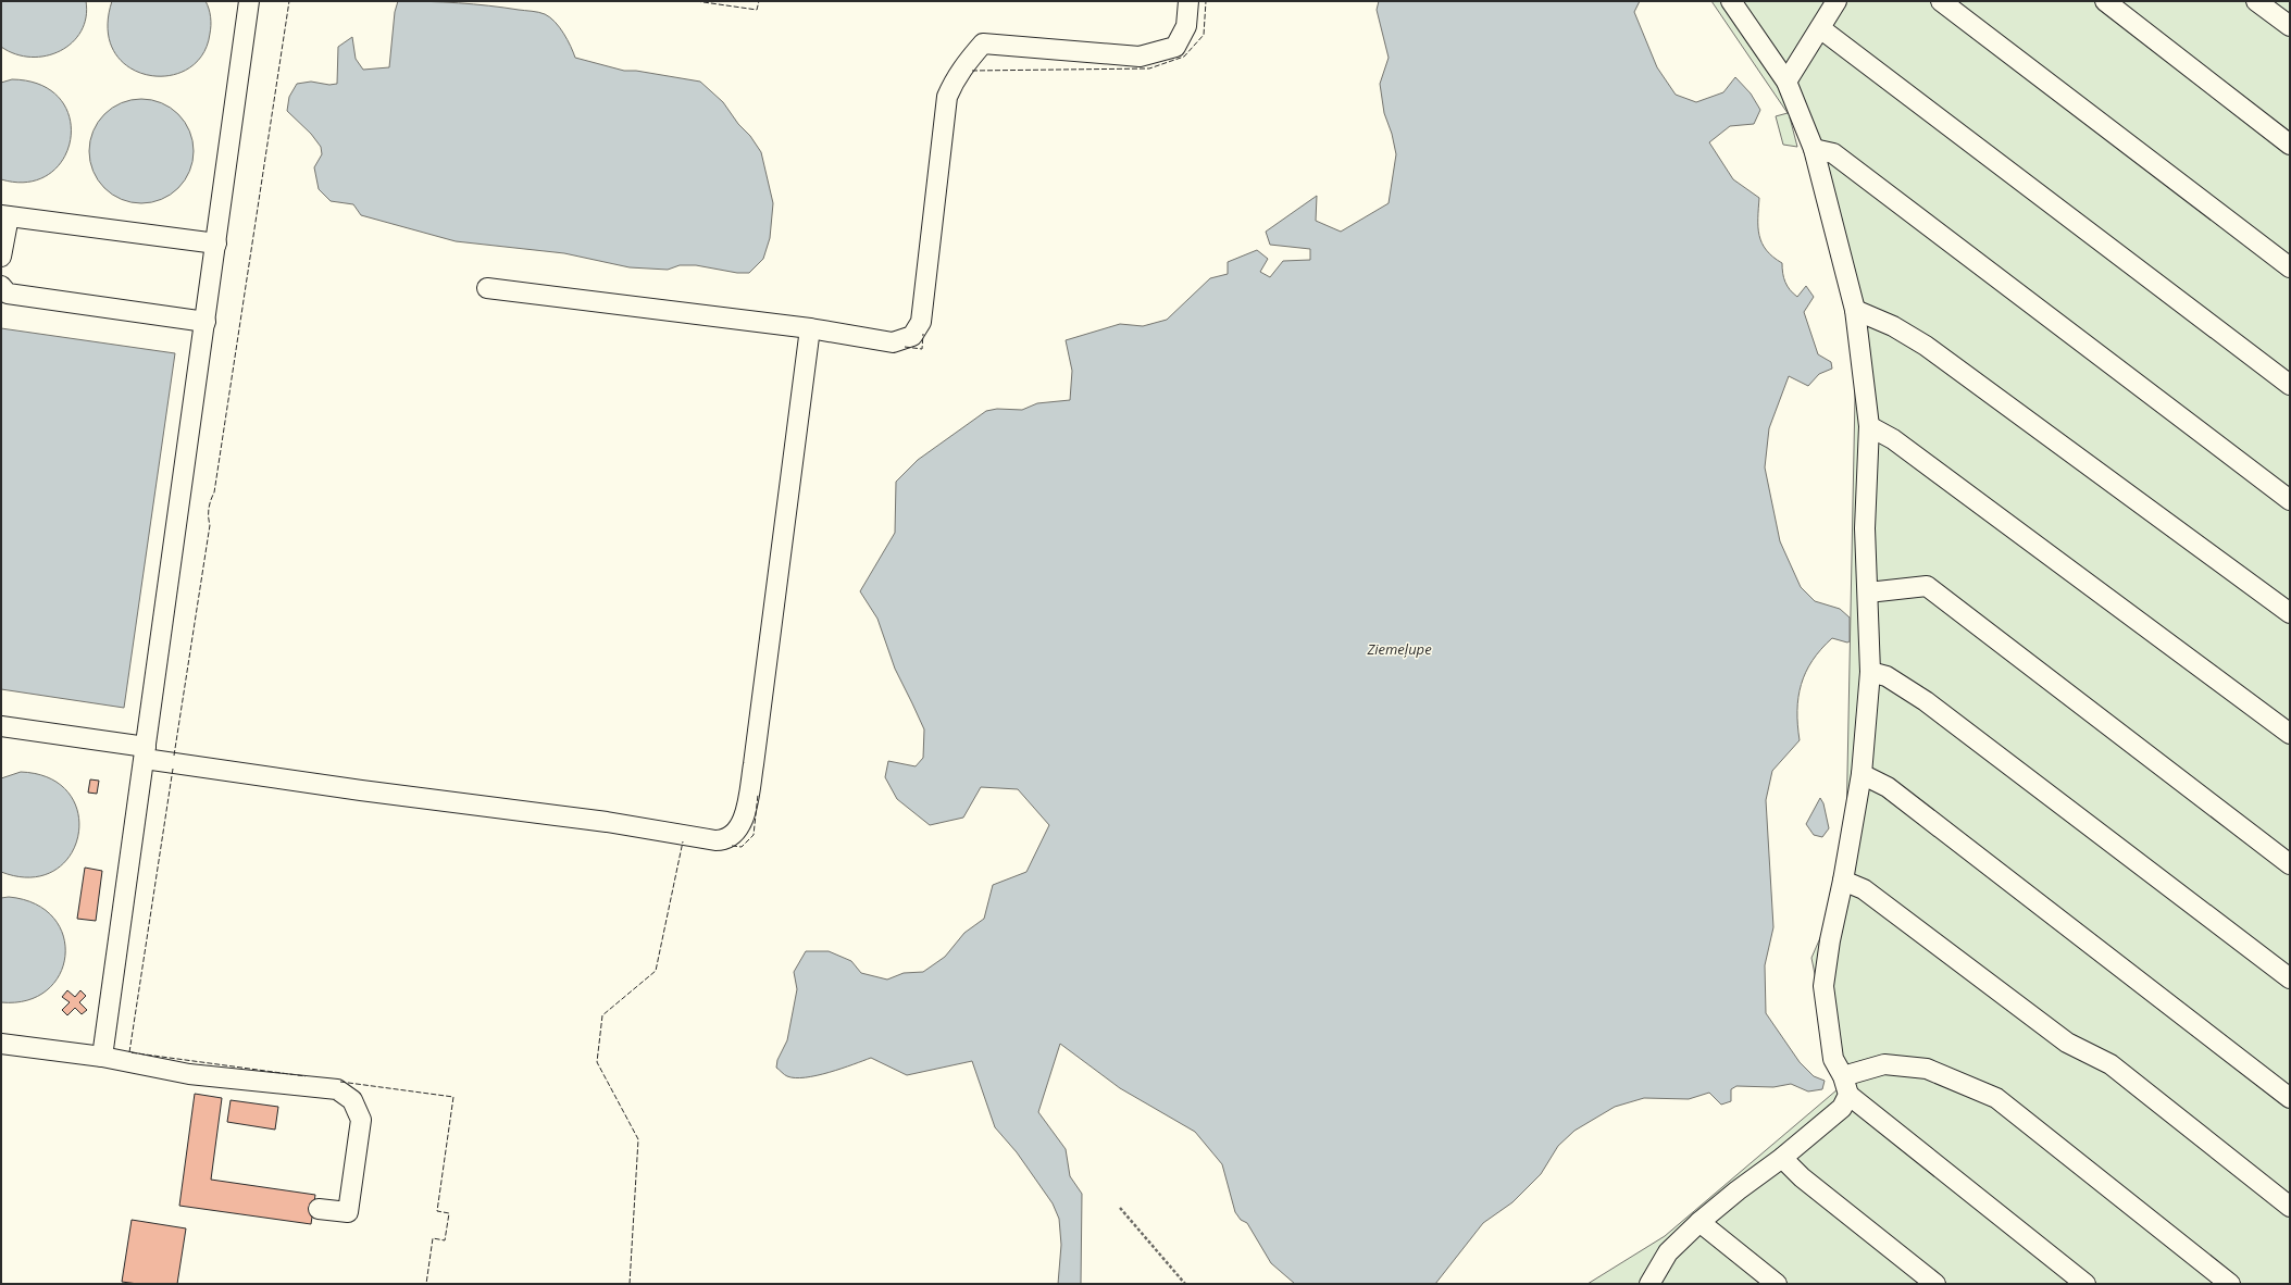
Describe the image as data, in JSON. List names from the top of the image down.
{
  "water": ["Ziemeļupe"]
}
